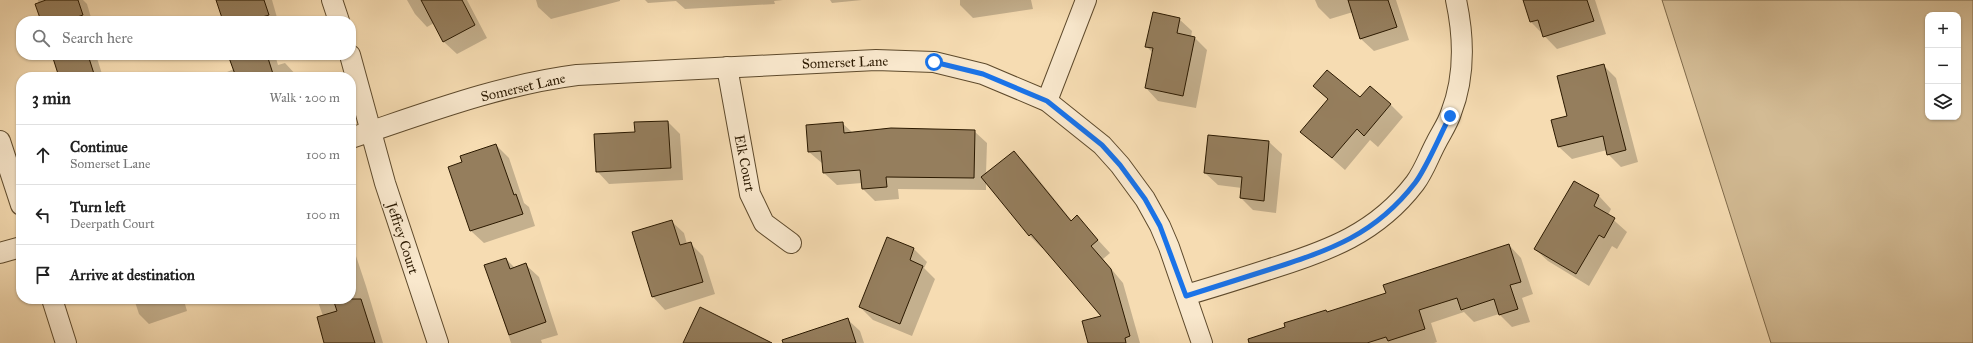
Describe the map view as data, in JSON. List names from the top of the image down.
{
  "streets": {
    "street": ["Somerset Lane", "Elk Court", "Jeffrey Court"]
  },
  "crossings": [
    ["Somerset Lane", "Elk Court"],
    ["Somerset Lane", "Jeffrey Court"]
  ],
  "page": {
    "map_buttons": ["+", "−"],
    "search": "Search here",
    "heading": ["3 min", "Walk · 200 m"],
    "list": [
      ["Continue", "Somerset Lane", "100 m"],
      ["Turn left", "Deerpath Court", "100 m"],
      "Arrive at destination"
    ]
  }
}
